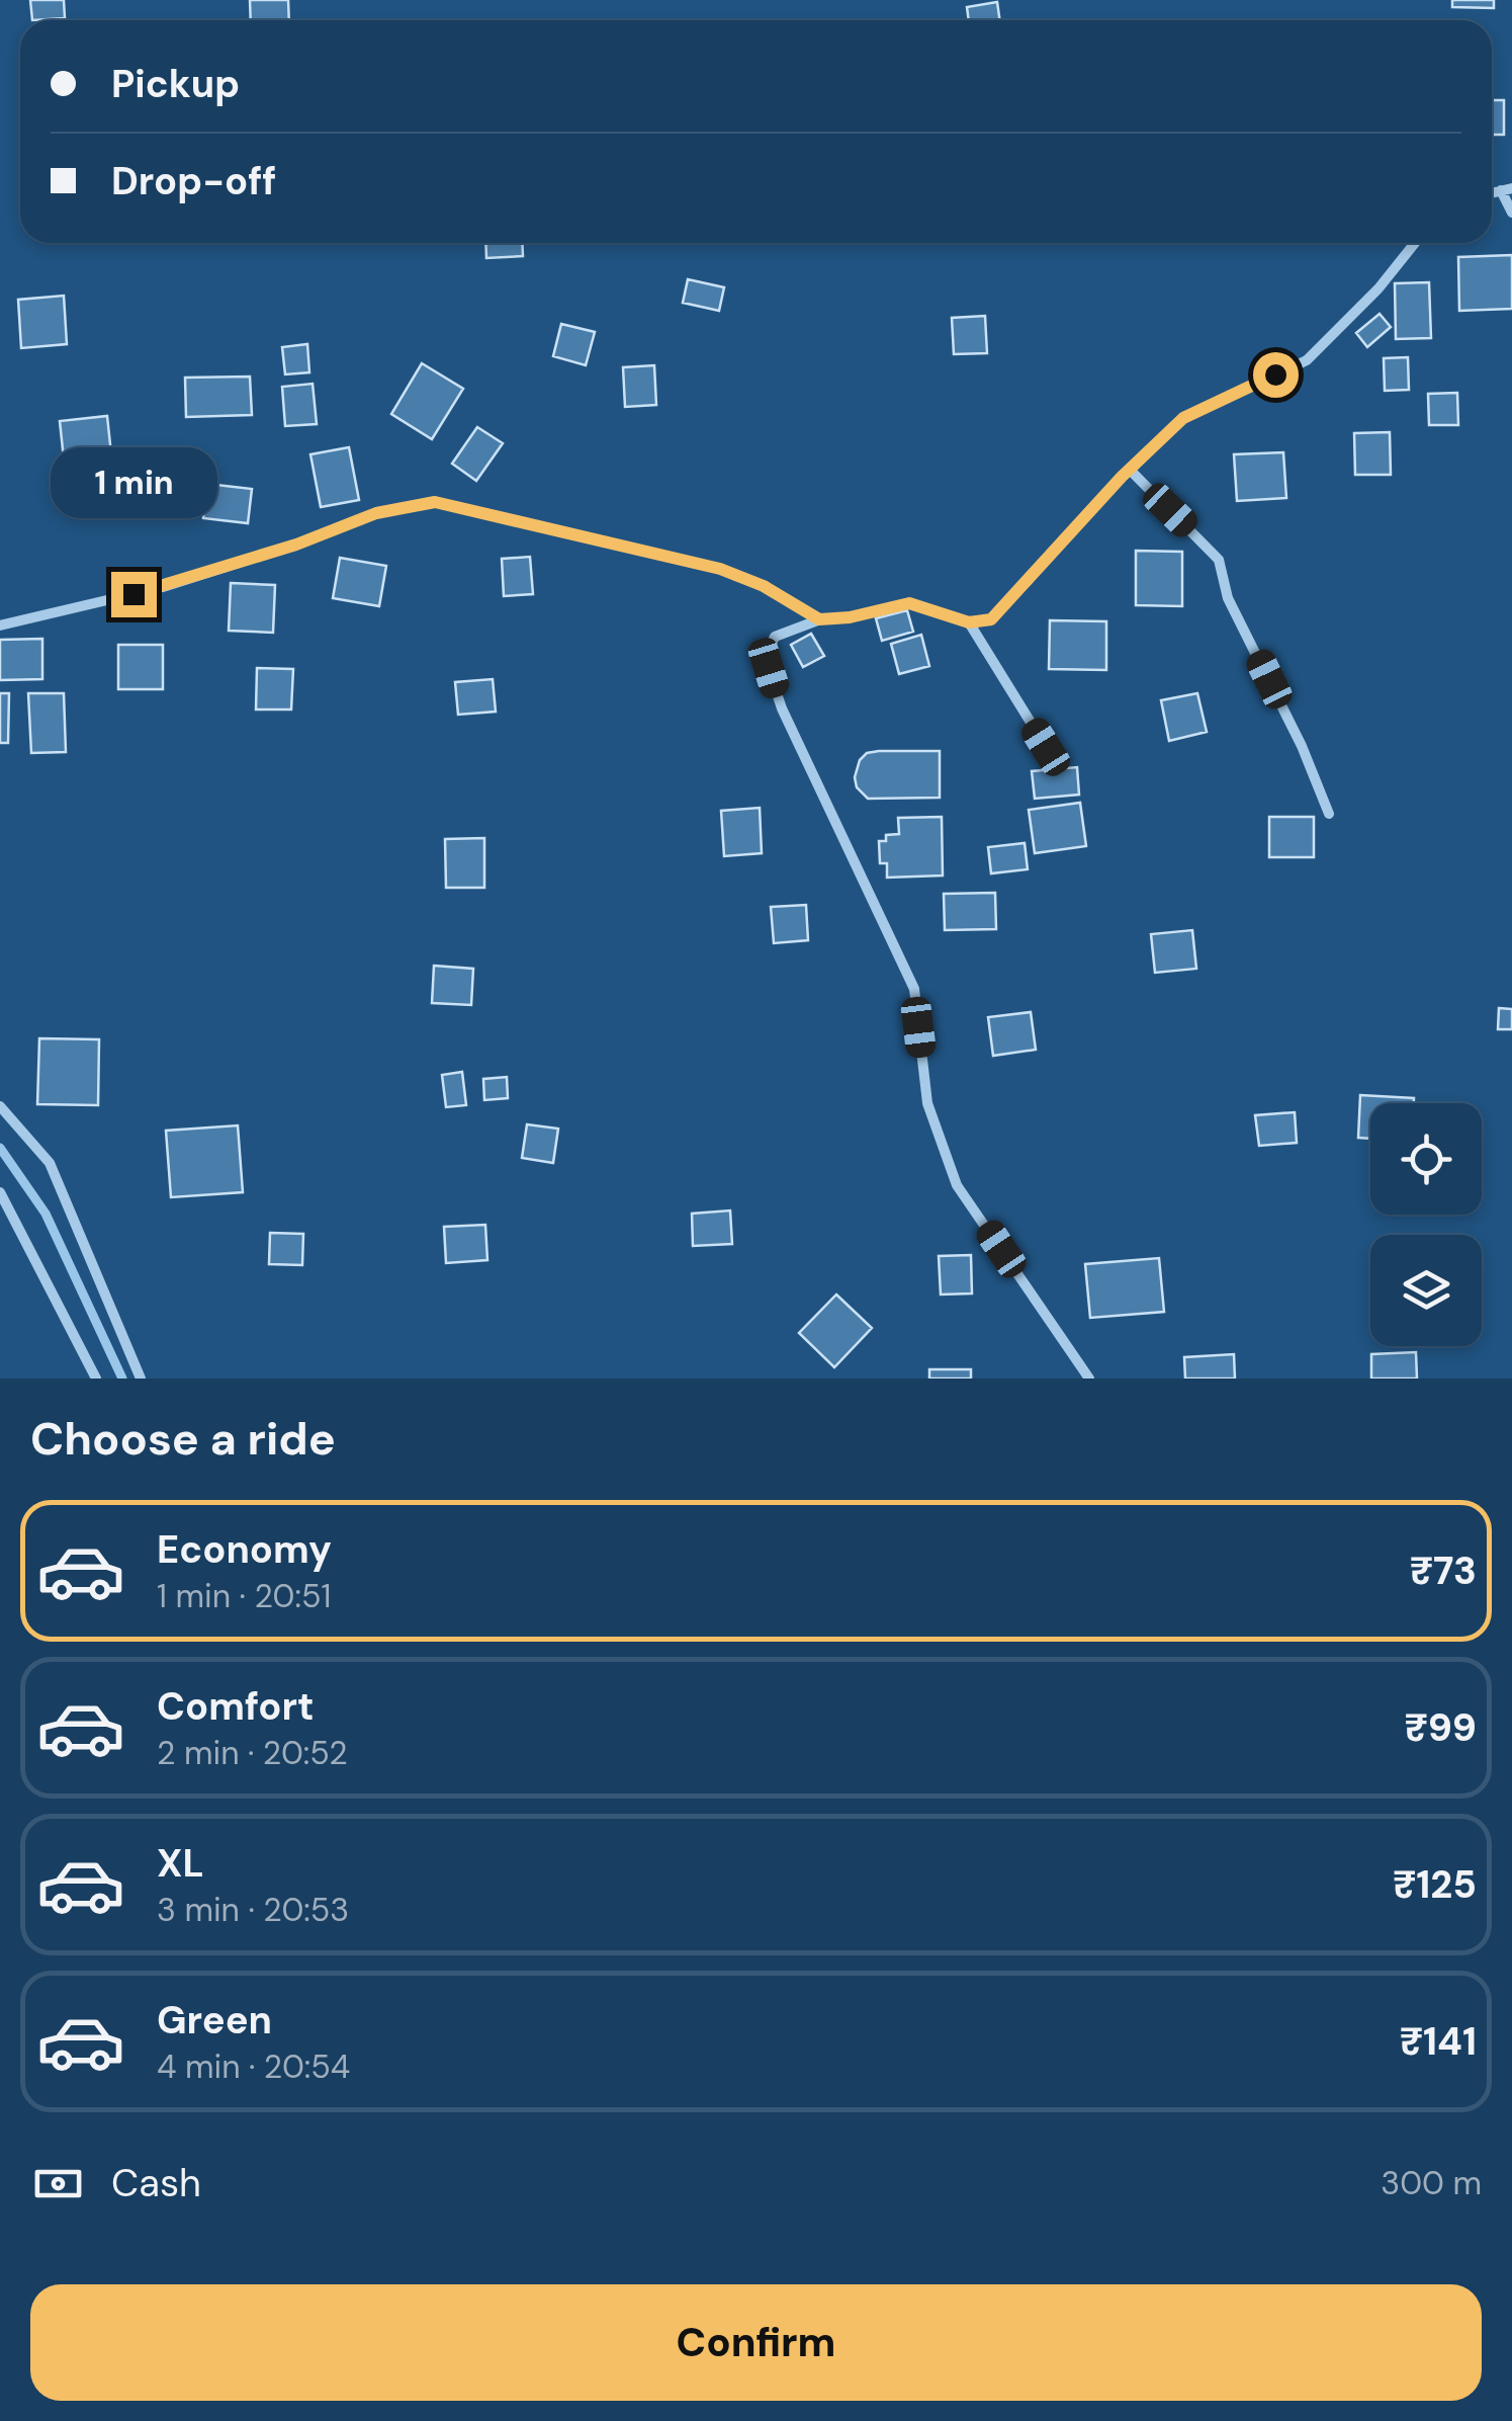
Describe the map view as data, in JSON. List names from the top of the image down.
{
  "page": {
    "banner": ["Pickup", "Drop-off"],
    "bubble": "1 min",
    "heading": "Choose a ride",
    "list": [
      {
        "name": "Economy",
        "note": "1 min · 20:51",
        "value": "₹73"
      },
      {
        "name": "Comfort",
        "note": "2 min · 20:52",
        "value": "₹99"
      },
      {
        "name": "XL",
        "note": "3 min · 20:53",
        "value": "₹125"
      },
      {
        "name": "Green",
        "note": "4 min · 20:54",
        "value": "₹141"
      }
    ],
    "pay": ["Cash", "300 m"],
    "buttons": "Confirm"
  }
}
